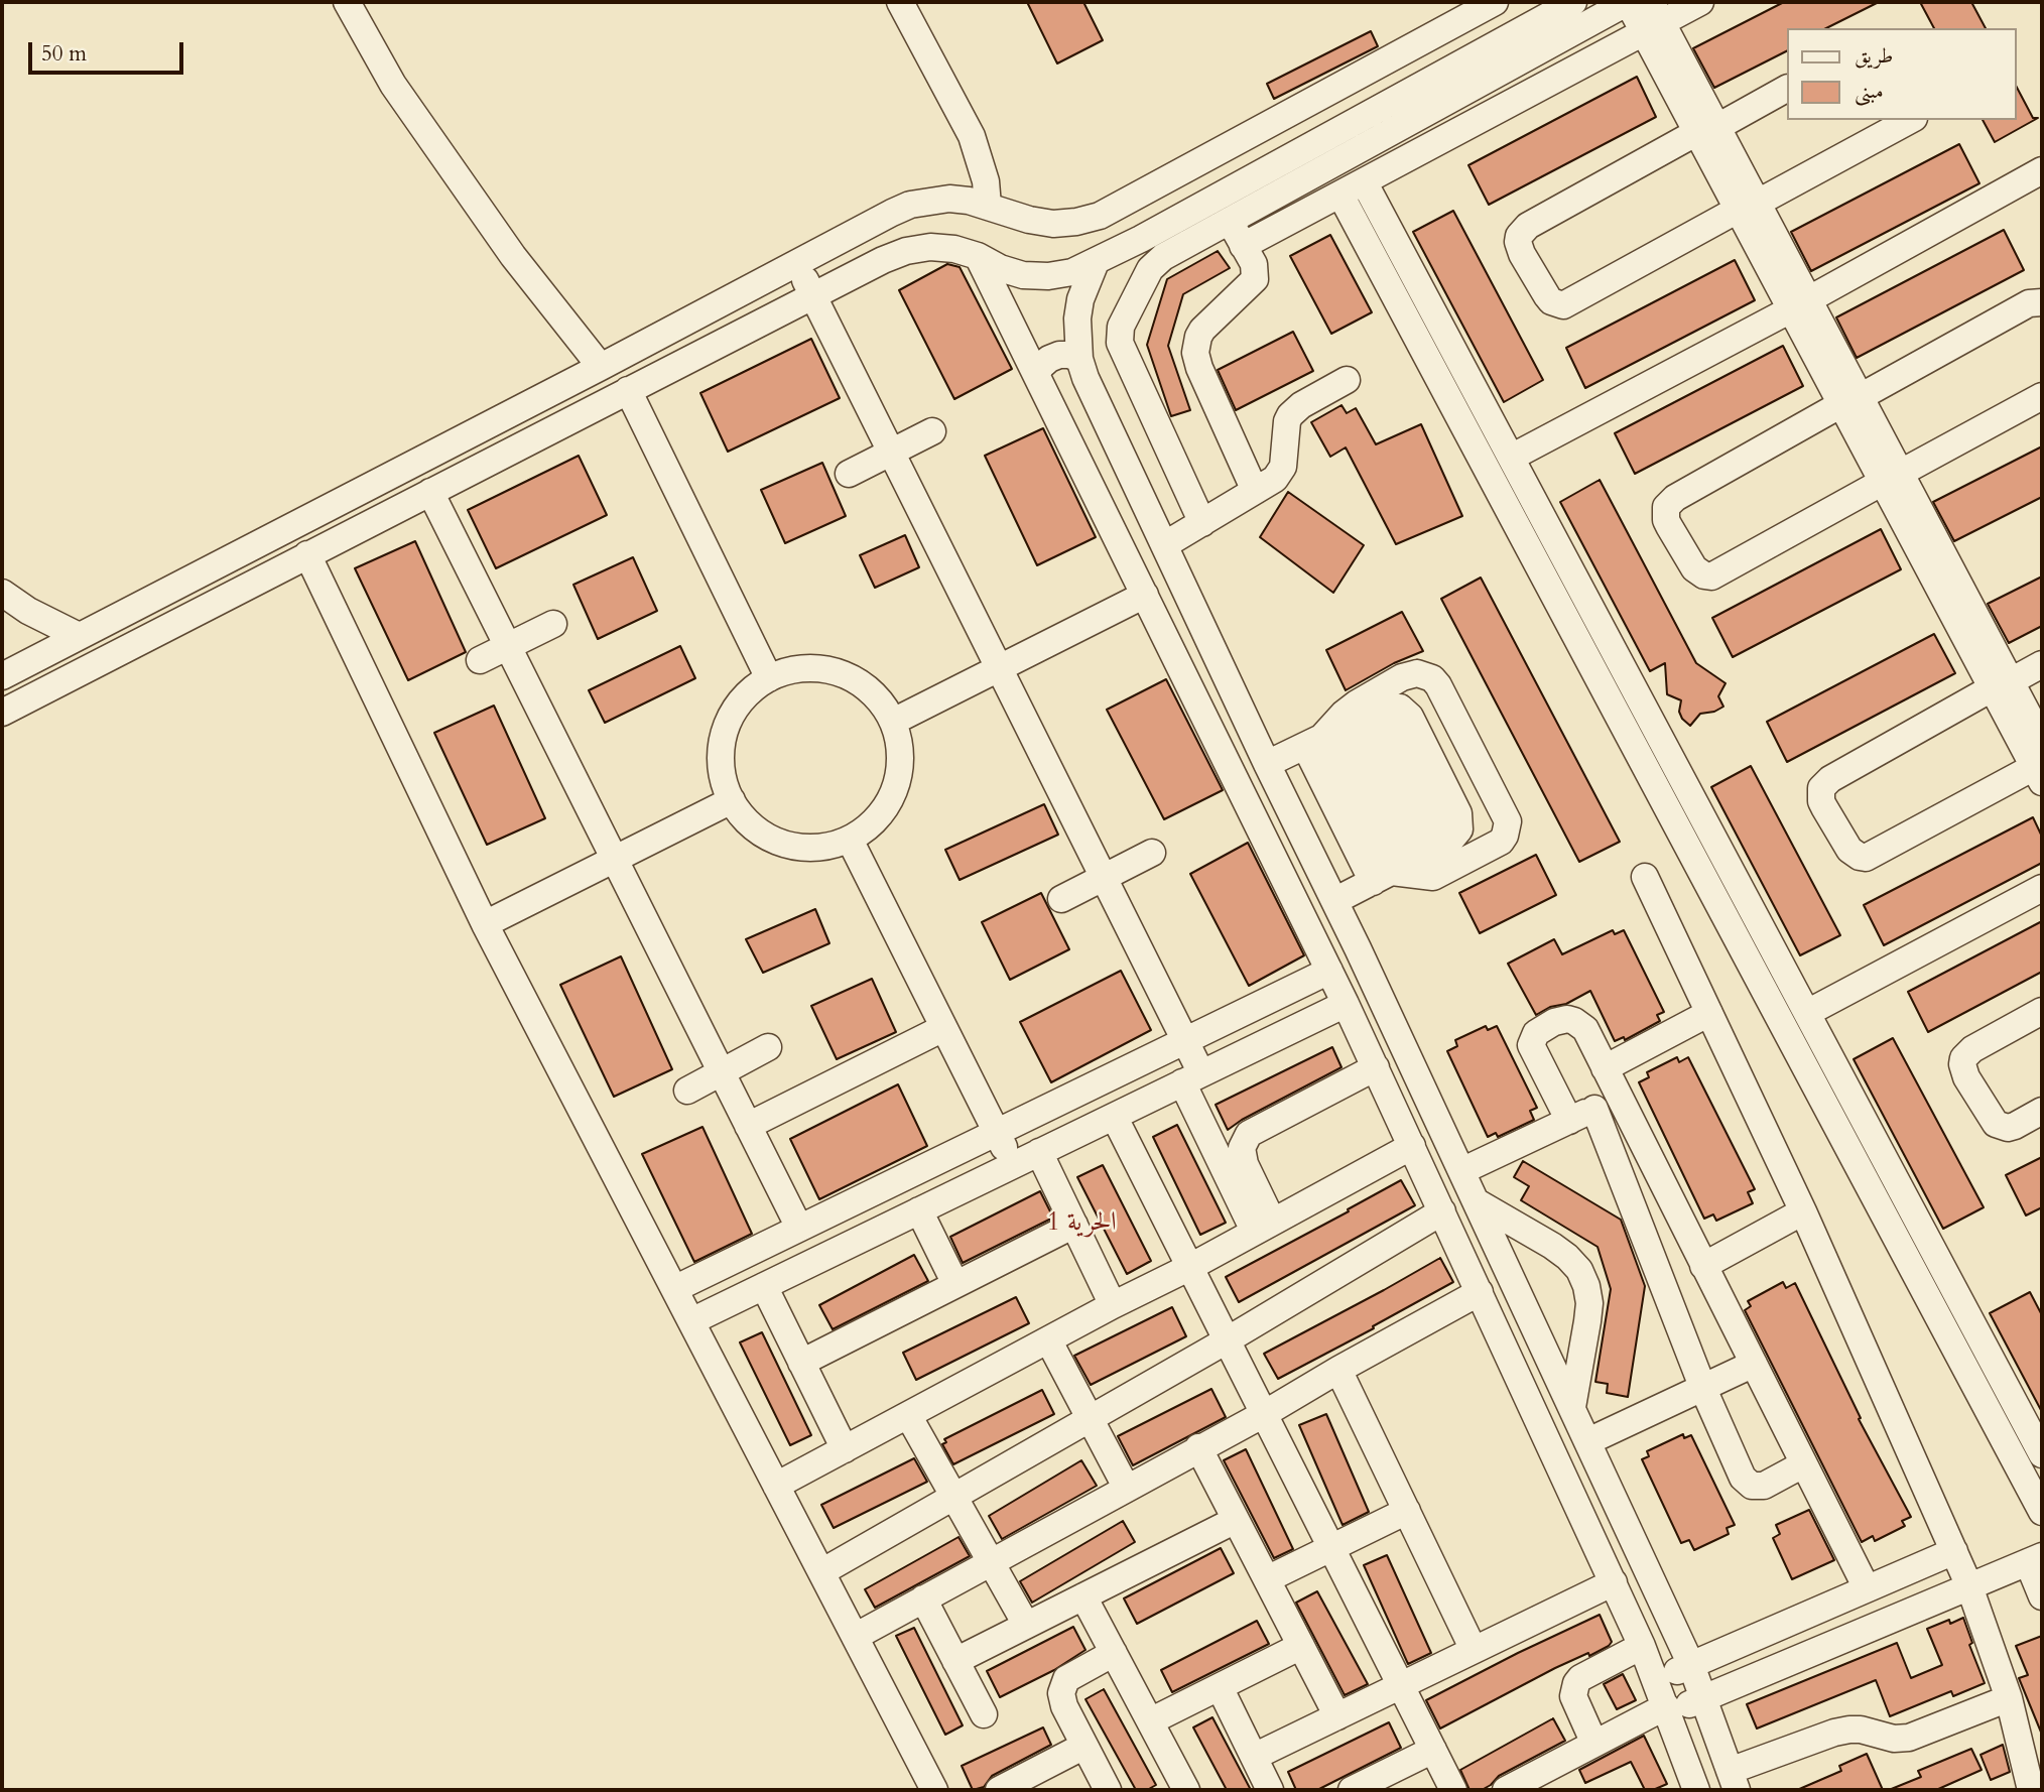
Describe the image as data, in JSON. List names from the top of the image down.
{
  "districts": ["الحرية 1"],
  "legend": ["طريق", "مبنى"],
  "scale_bar": "50 m"
}
